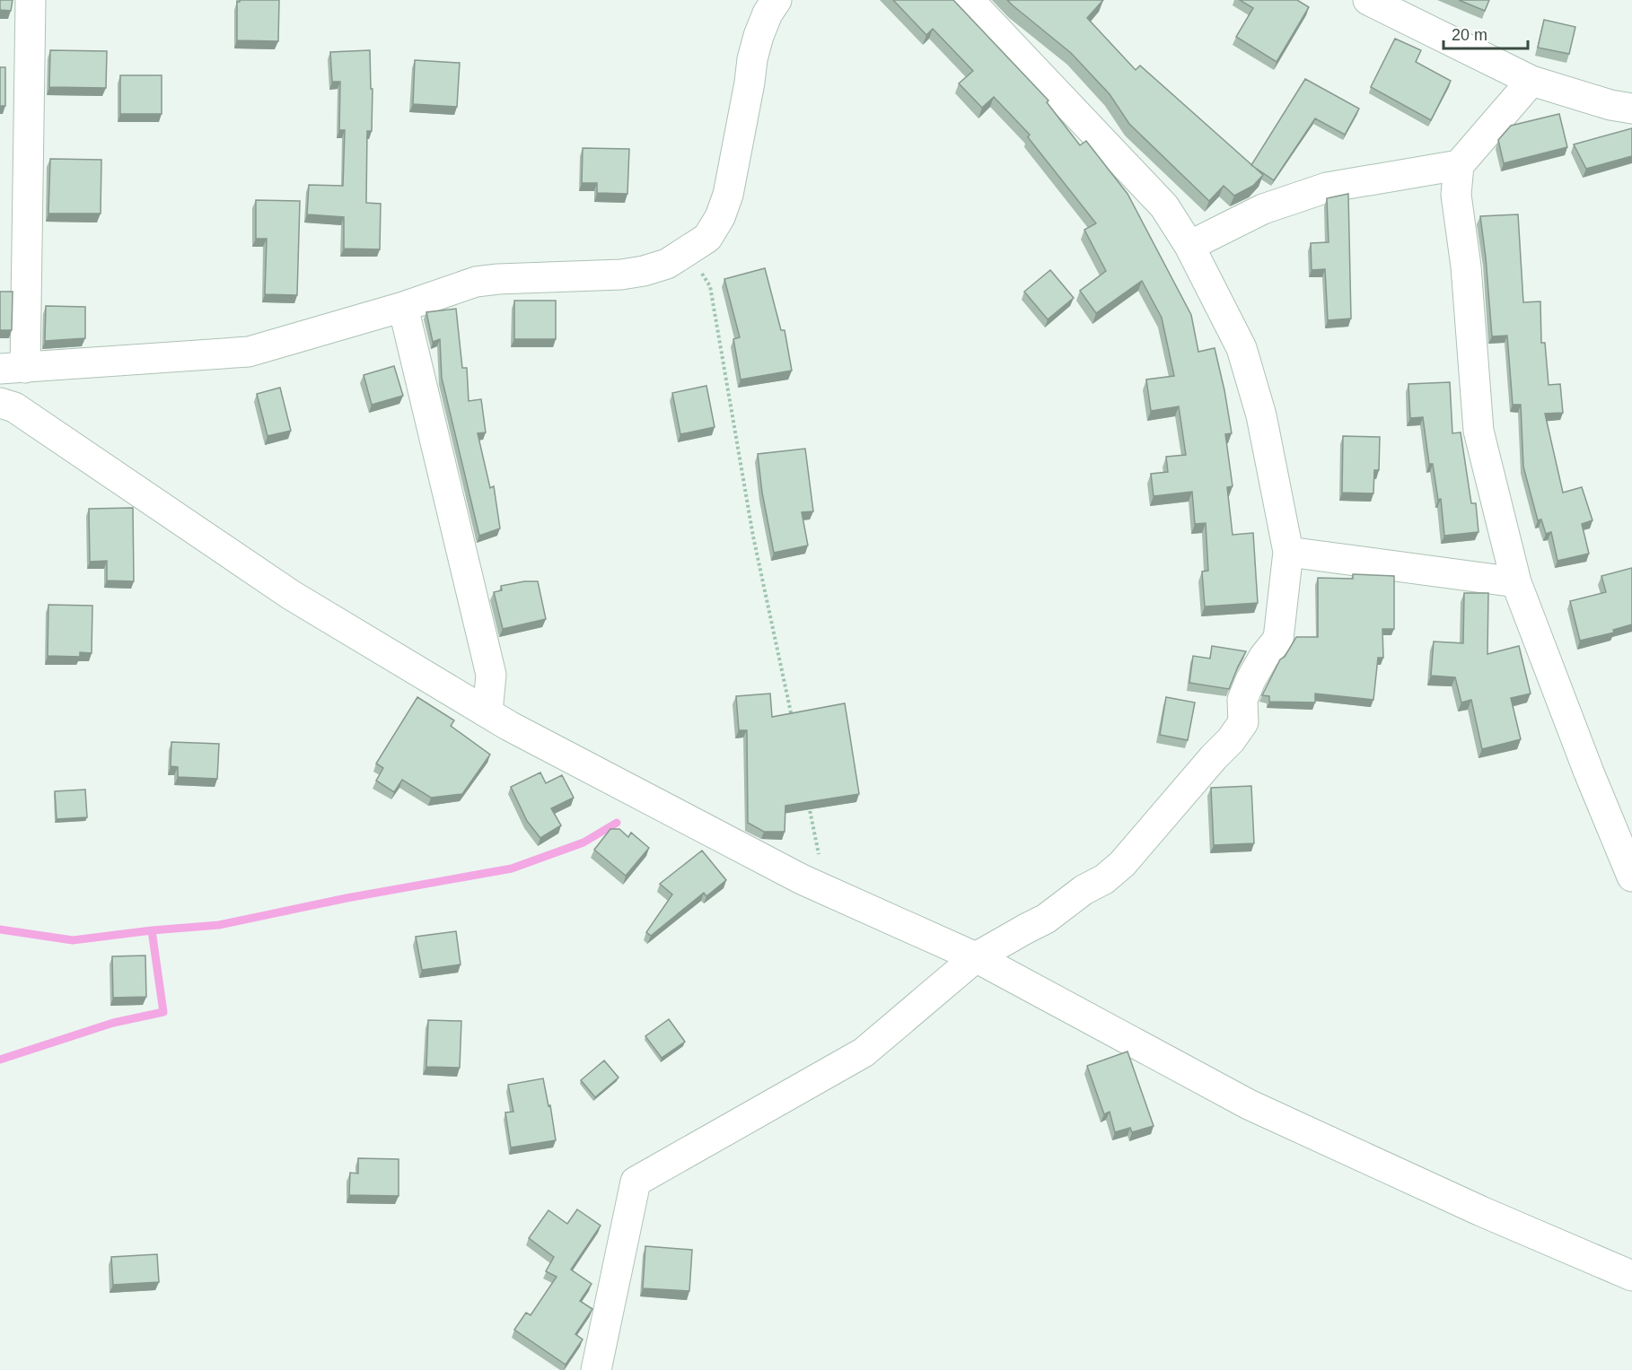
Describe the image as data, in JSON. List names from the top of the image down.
{
  "scale_bar": "20 m"
}
